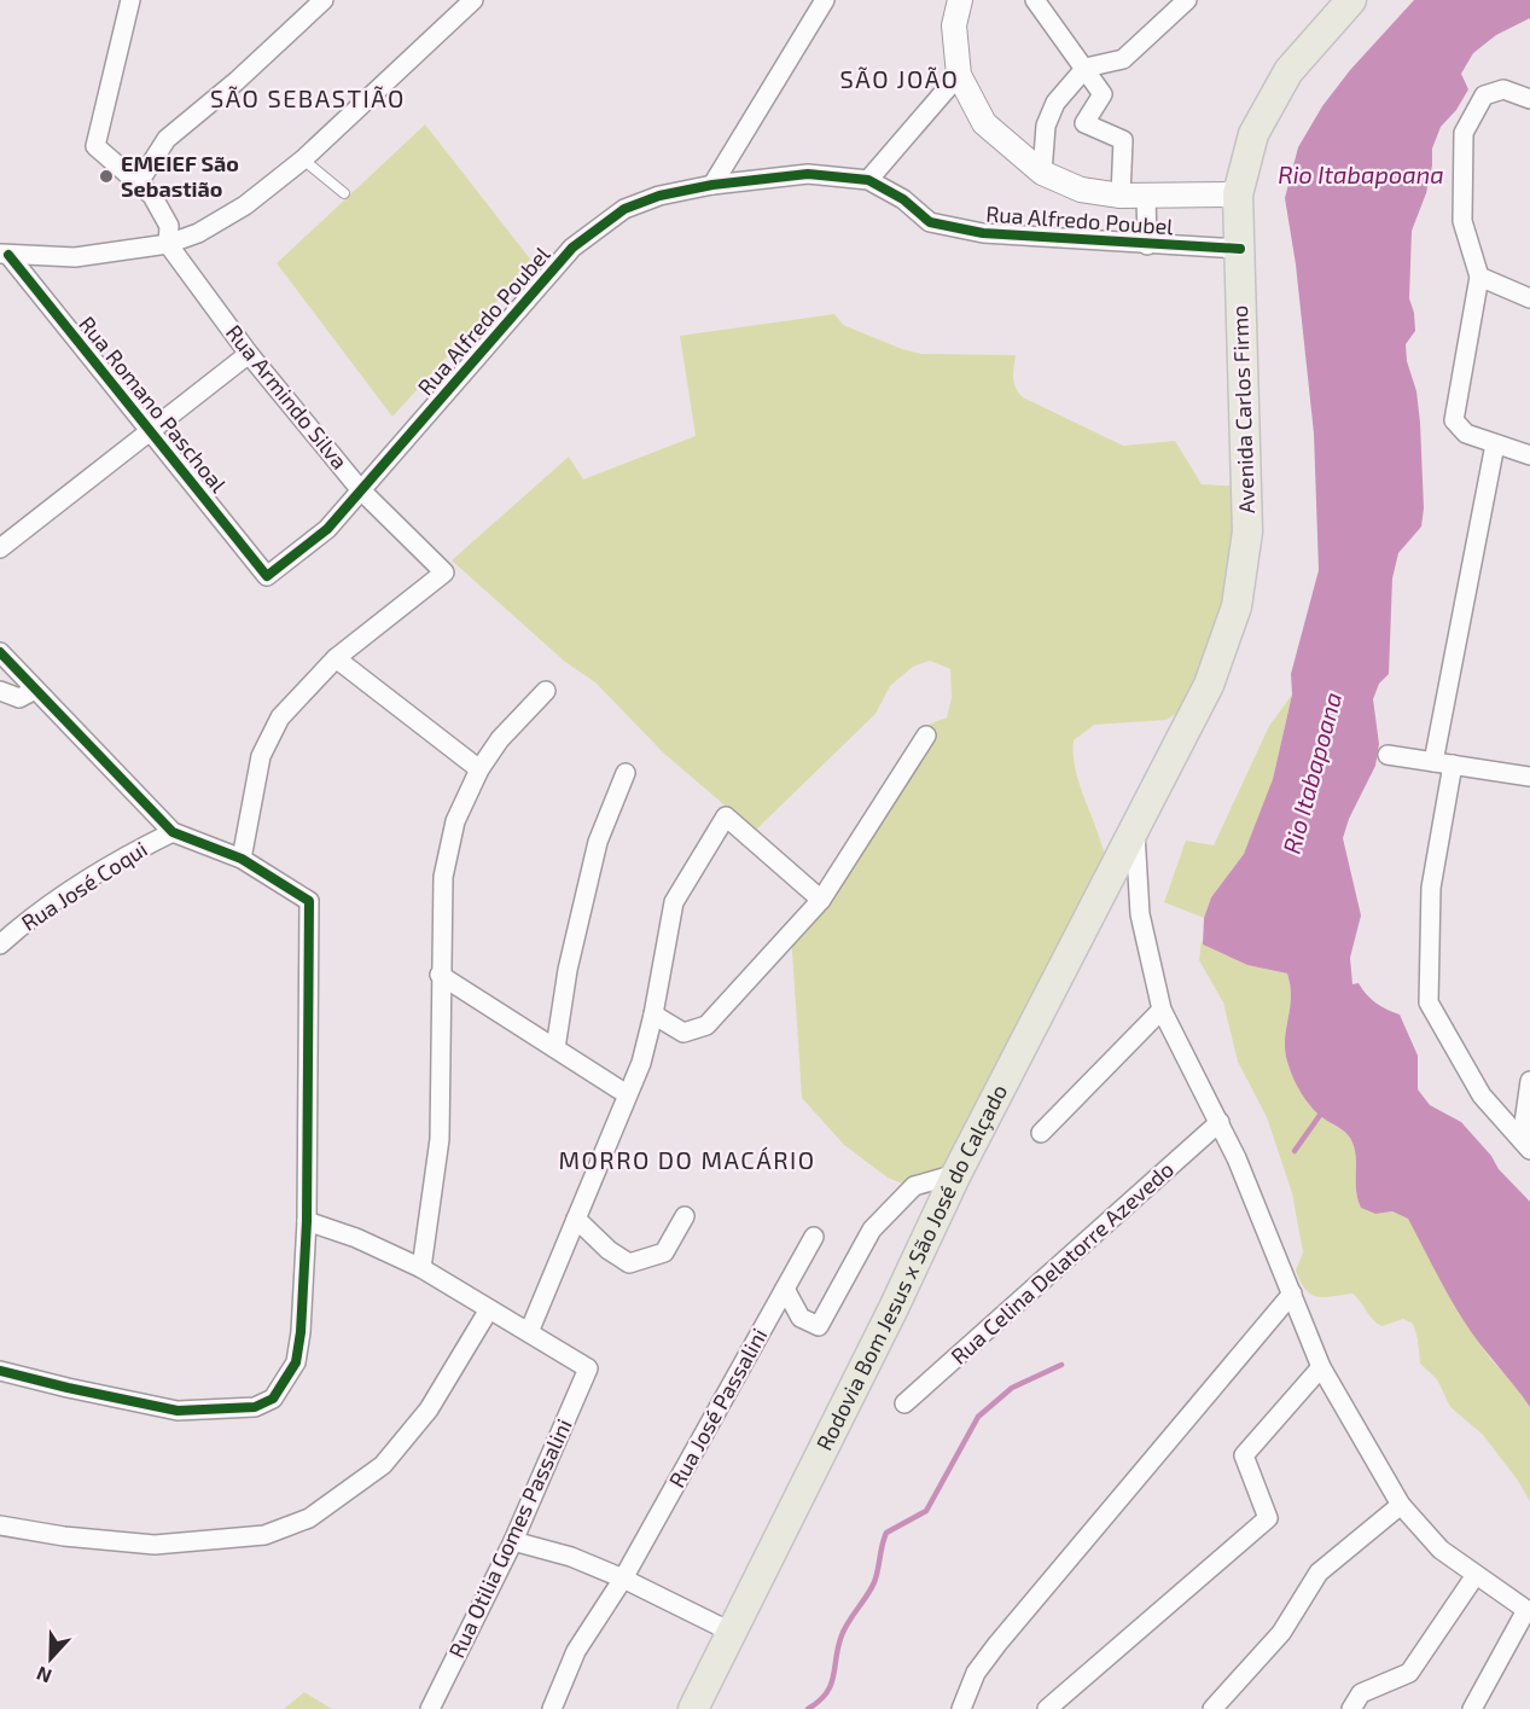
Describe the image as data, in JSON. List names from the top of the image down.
{
  "streets": {
    "main road": ["Avenida Carlos Firmo", "Rodovia Bom Jesus x São José do Calçado"],
    "street": [
      "Rua Alfredo Poubel",
      "Rua Armindo Silva",
      "Rua Romano Paschoal",
      "Rua José Coqui",
      "Rua Celina Delatorre Azevedo",
      "Rua José Passalini",
      "Rua Otilia Gomes Passalini"
    ]
  },
  "crossings": [
    ["Rua Alfredo Poubel", "Rua Armindo Silva"],
    ["Rua Alfredo Poubel", "Rua Romano Paschoal"],
    ["Rua Alfredo Poubel", "Avenida Carlos Firmo"],
    ["Avenida Carlos Firmo", "Rodovia Bom Jesus x São José do Calçado"]
  ],
  "districts": ["SÃO JOÃO", "SÃO SEBASTIÃO", "MORRO DO MACÁRIO"],
  "water": ["Rio Itabapoana"],
  "places": ["EMEIEF São Sebastião"],
  "north": "bottom"
}
